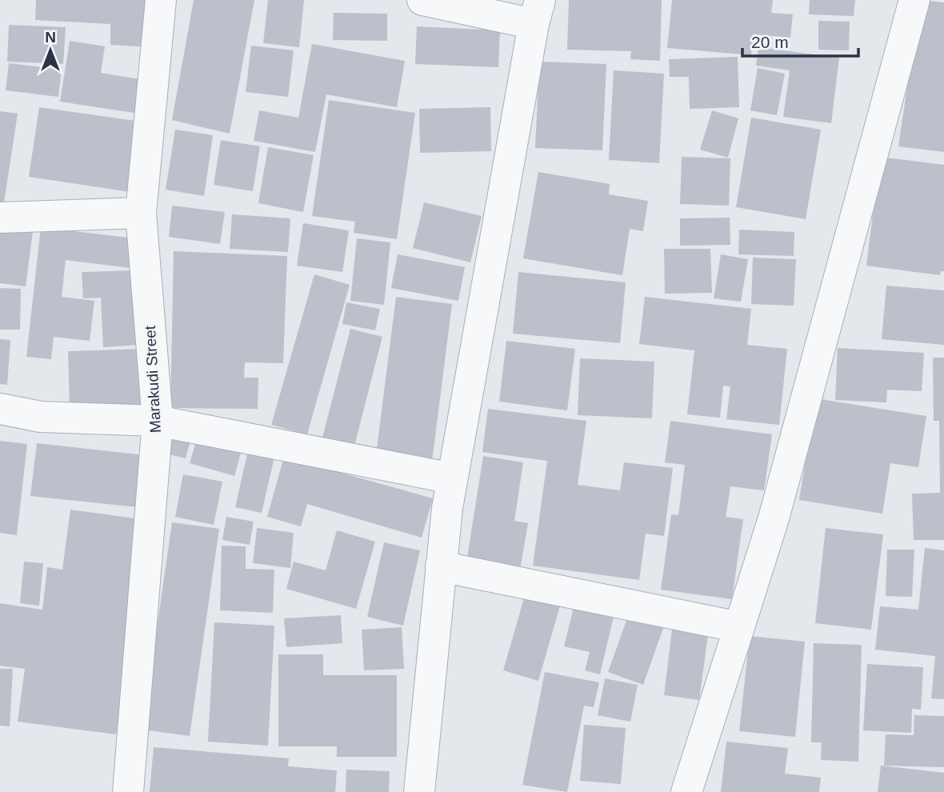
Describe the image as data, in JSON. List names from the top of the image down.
{
  "streets": {
    "street": ["Marakudi Street"]
  },
  "scale_bar": "20 m",
  "north": "top"
}
